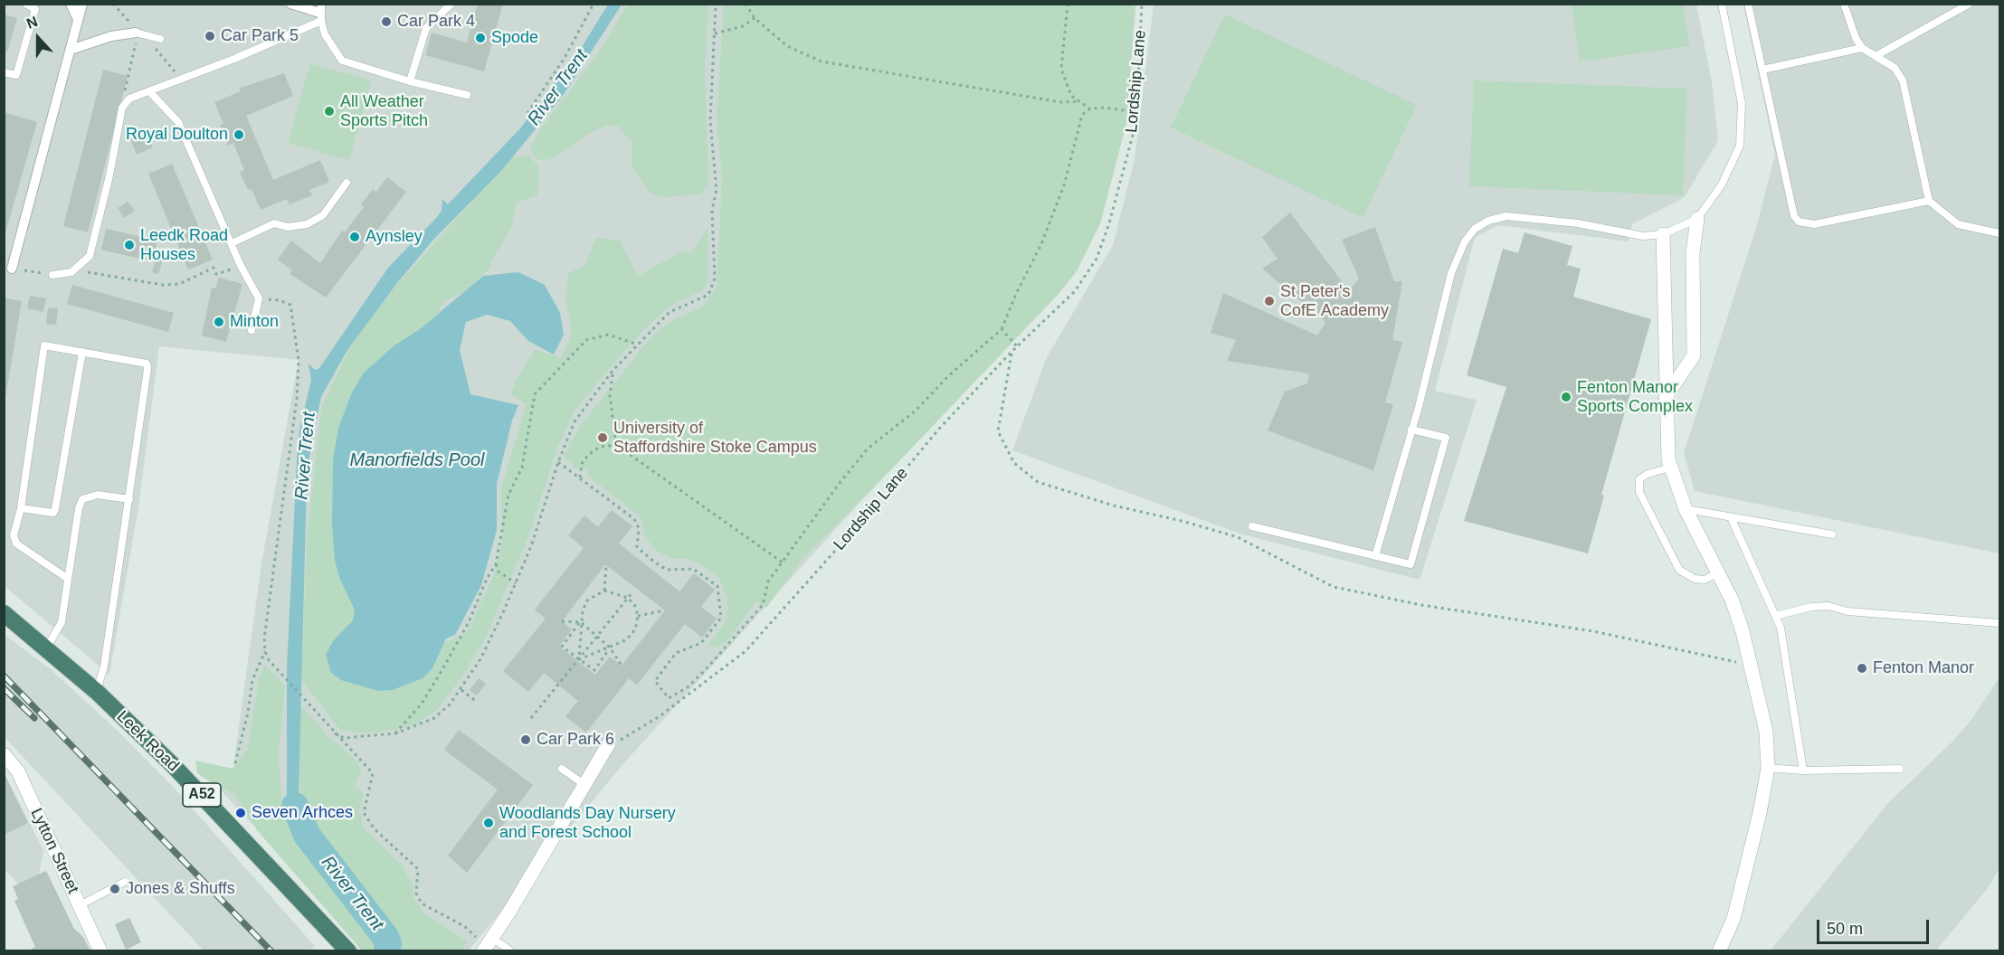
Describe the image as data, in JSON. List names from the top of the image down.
{
  "streets": {
    "highway": ["Leek Road", "A52"],
    "street": ["Lytton Street"],
    "path": ["Lordship Lane"]
  },
  "water": ["River Trent", "Manorfields Pool"],
  "places": [
    "Car Park 4",
    "Car Park 5",
    "Spode",
    "All Weather Sports Pitch",
    "Royal Doulton",
    "Aynsley",
    "Leedk Road Houses",
    "St Peter's CofE Academy",
    "Minton",
    "Fenton Manor Sports Complex",
    "University of Staffordshire Stoke Campus",
    "Fenton Manor",
    "Car Park 6",
    "Seven Arhces",
    "Woodlands Day Nursery and Forest School",
    "Jones & Shuffs"
  ],
  "scale_bar": "50 m",
  "north": "top"
}
